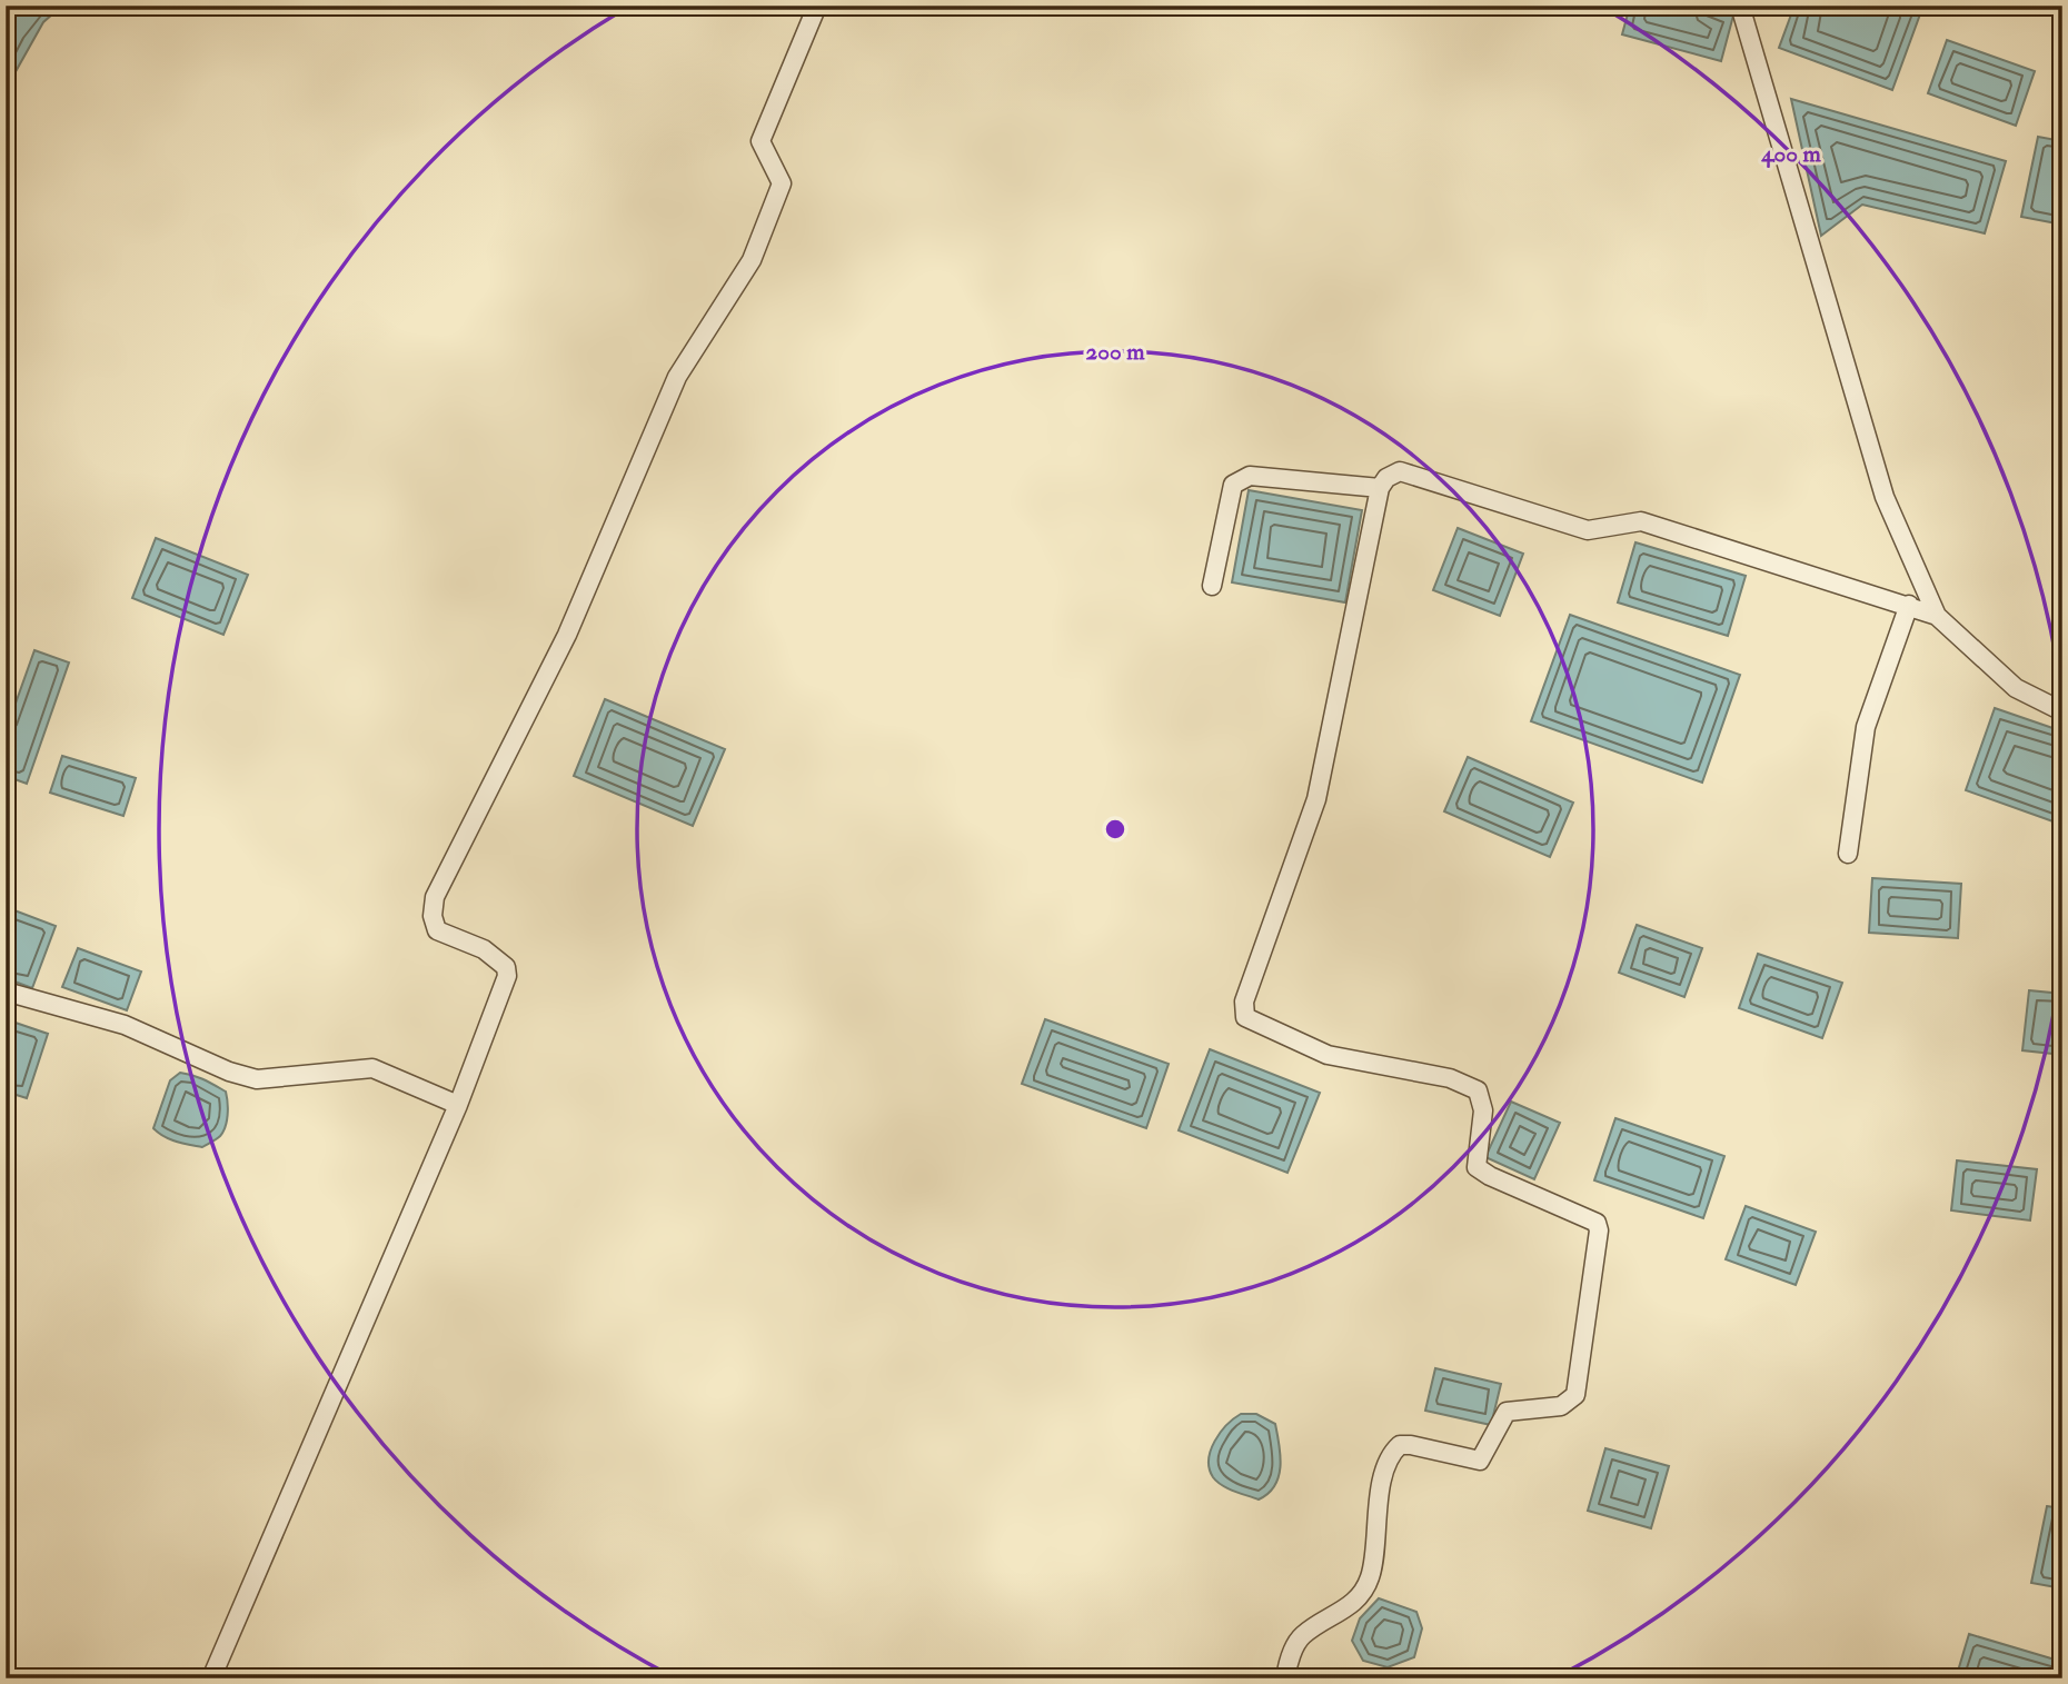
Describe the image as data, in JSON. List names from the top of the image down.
{
  "rings": ["400 m", "200 m"]
}
